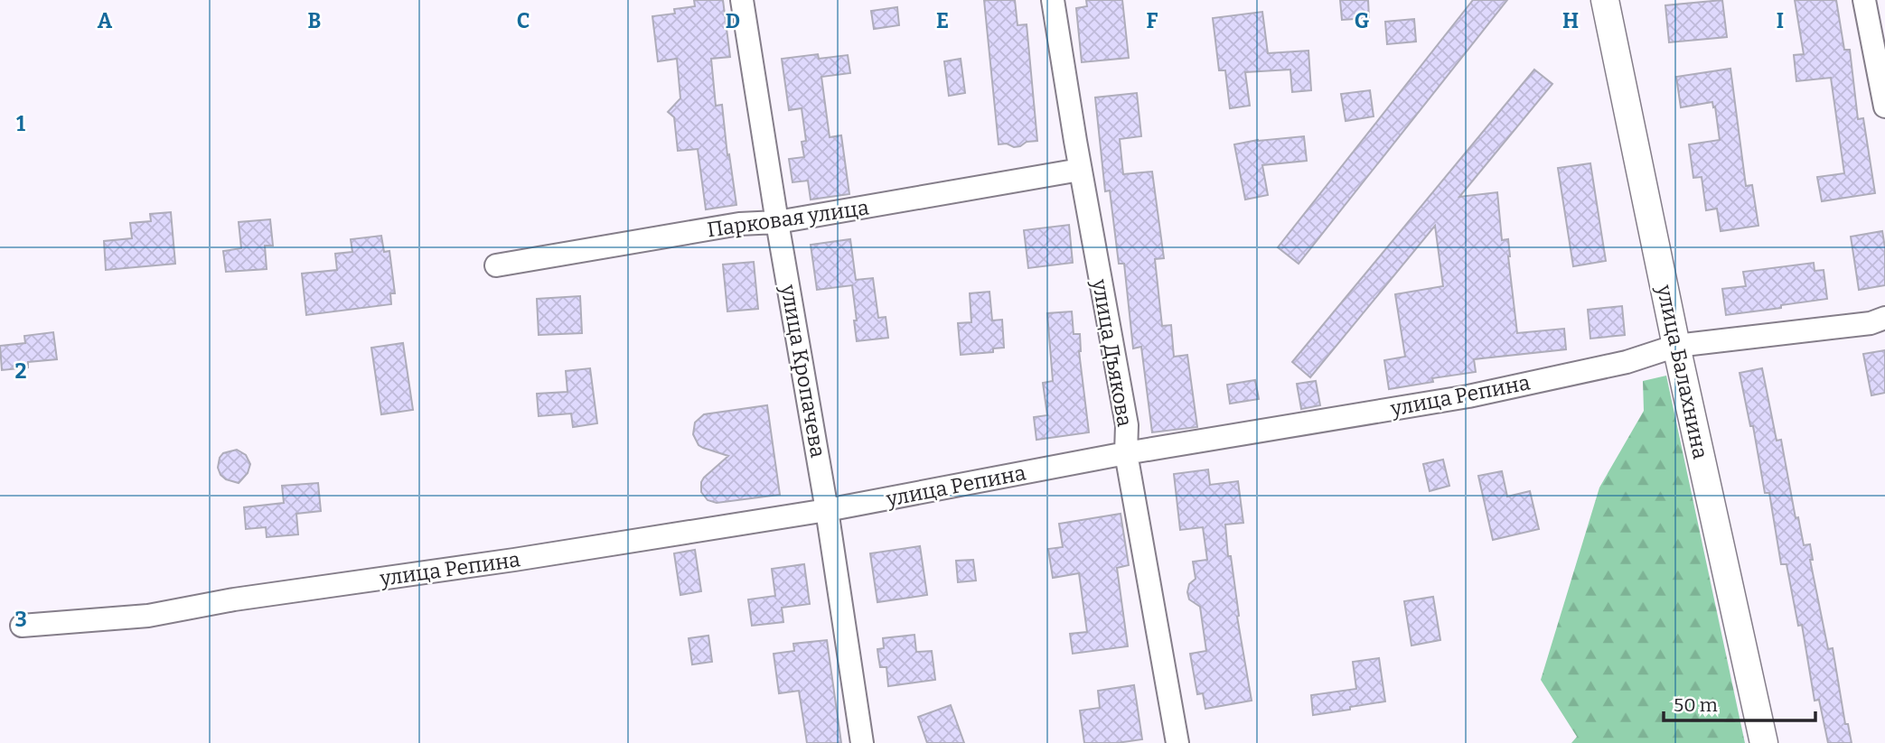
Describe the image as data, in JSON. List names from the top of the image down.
{
  "streets": {
    "street": [
      "Парковая улица",
      "улица Дъякова",
      "улица Кропачева",
      "улица Балахнина",
      "улица Репина"
    ]
  },
  "crossings": [
    ["Парковая улица", "улица Дъякова"],
    ["Парковая улица", "улица Кропачева"],
    ["улица Дъякова", "улица Репина"],
    ["улица Кропачева", "улица Репина"],
    ["улица Балахнина", "улица Репина"]
  ],
  "scale_bar": "50 m",
  "grid": {
    "columns": [
      "A",
      "B",
      "C",
      "D",
      "E",
      "F",
      "G",
      "H",
      "I"
    ],
    "rows": ["1", "2", "3"]
  }
}
